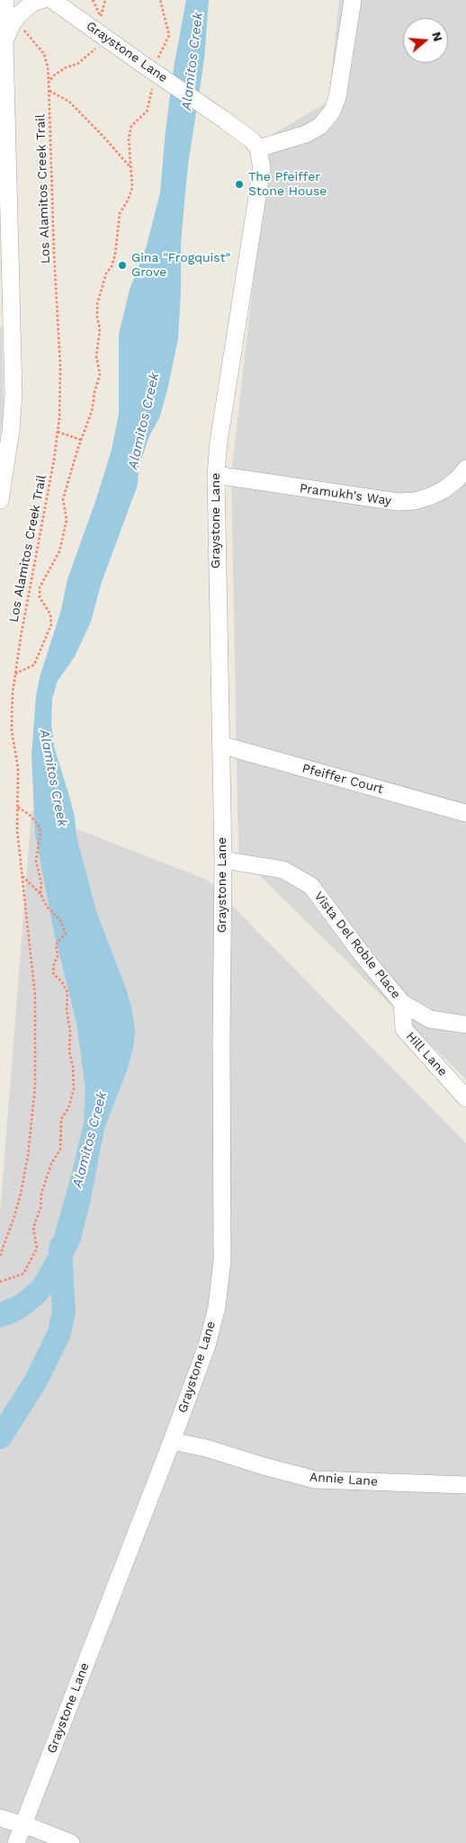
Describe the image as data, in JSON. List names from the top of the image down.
{
  "streets": {
    "street": [
      "Graystone Lane",
      "Pramukh's Way",
      "Pfeiffer Court",
      "Vista Del Roble Place",
      "Hill Lane",
      "Annie Lane"
    ],
    "path": ["Los Alamitos Creek Trail"]
  },
  "crossings": [
    ["Graystone Lane", "Pramukh's Way"],
    ["Graystone Lane", "Pfeiffer Court"],
    ["Graystone Lane", "Vista Del Roble Place"],
    ["Graystone Lane", "Annie Lane"],
    ["Vista Del Roble Place", "Hill Lane"]
  ],
  "water": ["Alamitos Creek"],
  "places": ["The Pfeiffer Stone House", "Gina \"Frogquist\" Grove"],
  "north": "right"
}
